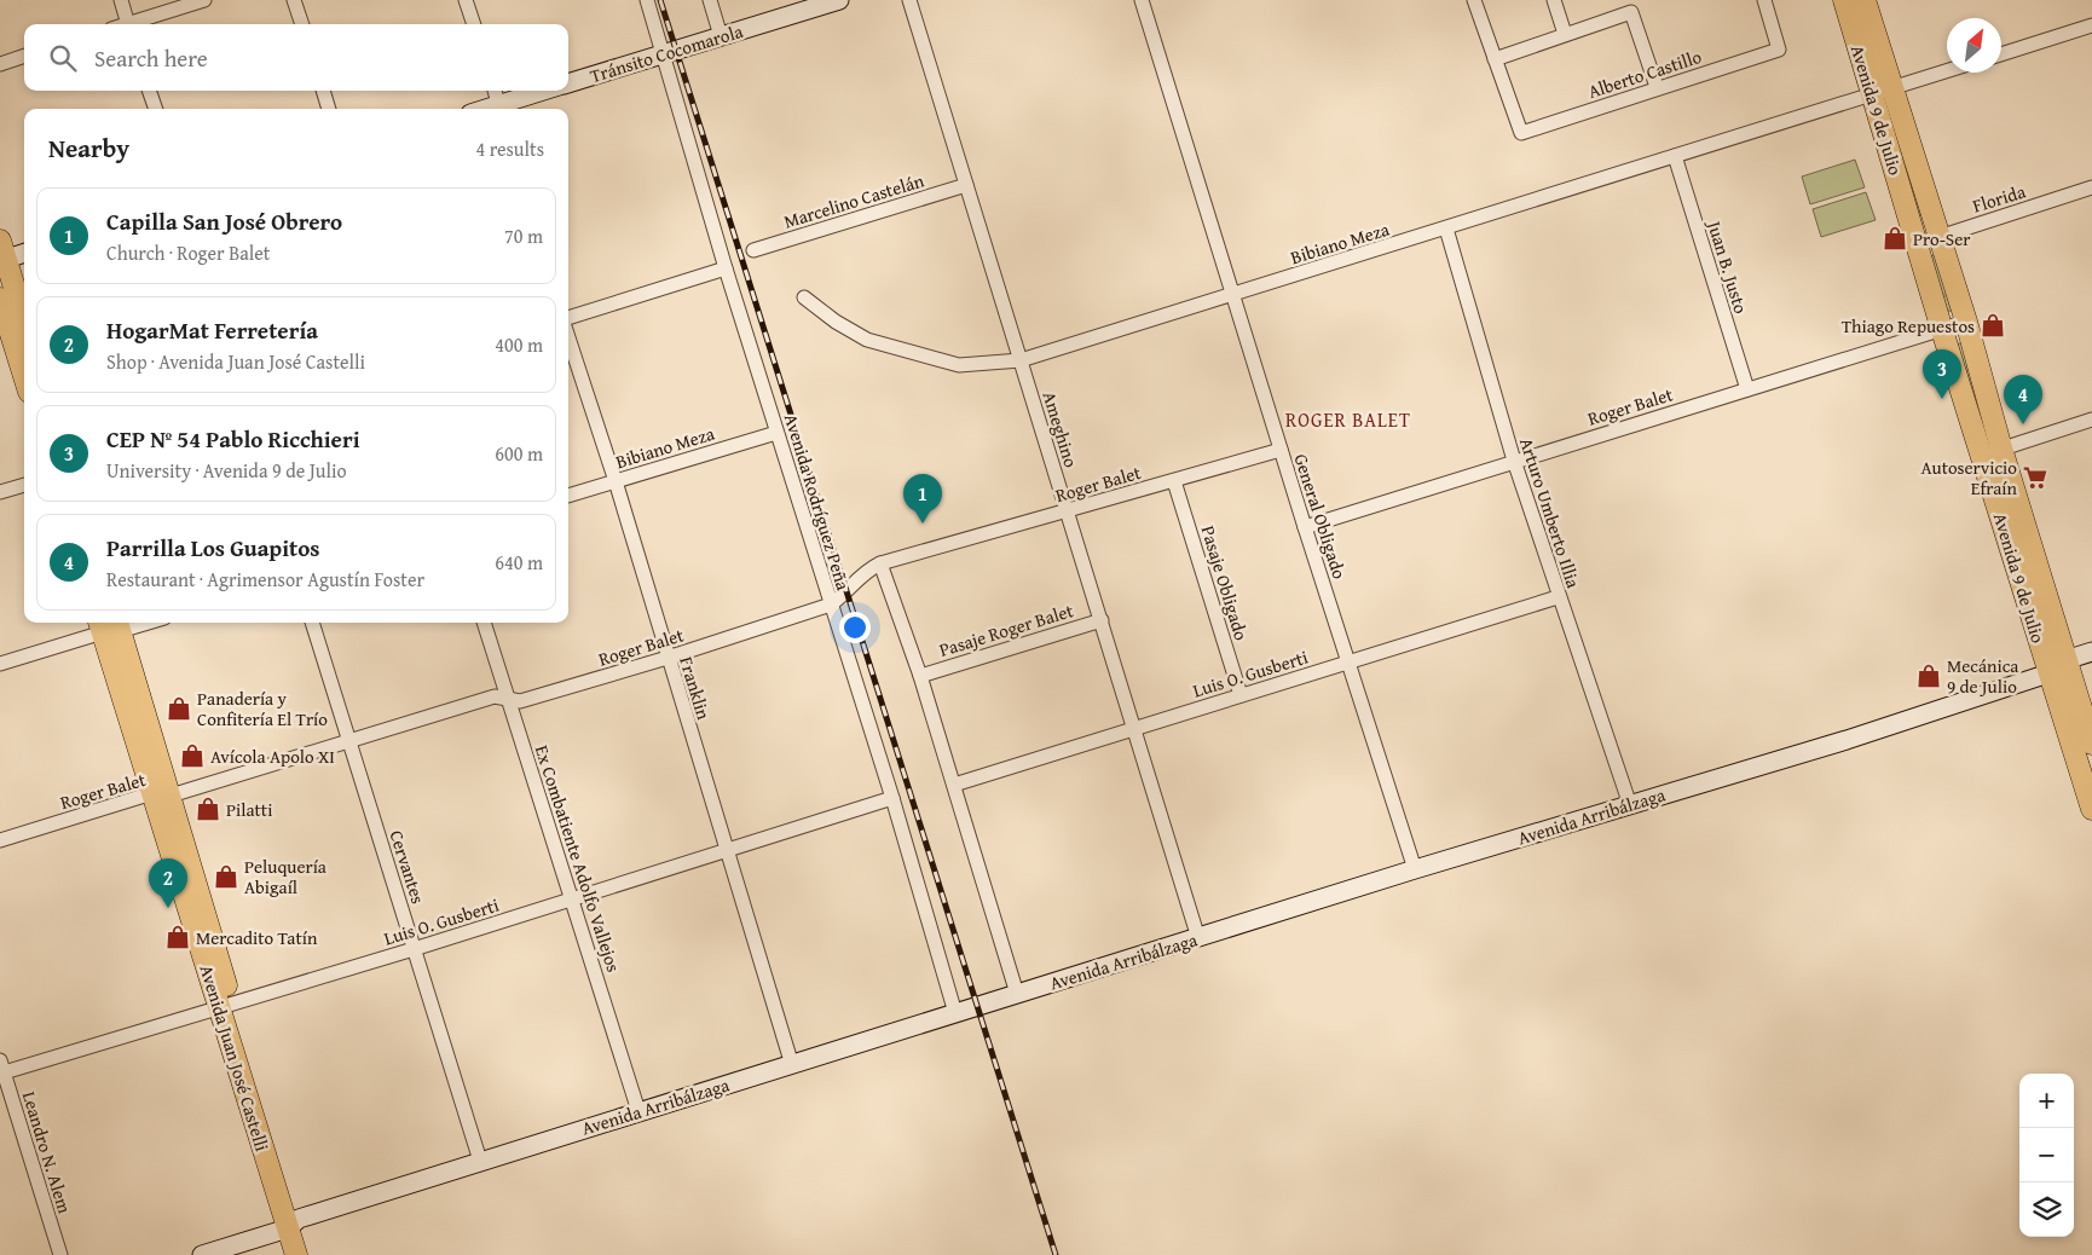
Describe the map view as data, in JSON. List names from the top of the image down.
{
  "streets": {
    "main road": [
      "Tránsito Cocomarola",
      "Avenida 9 de Julio",
      "Avenida Arribálzaga",
      "Avenida Juan José Castelli"
    ],
    "street": [
      "Alberto Castillo",
      "Florida",
      "Marcelino Castelán",
      "Bibiano Meza",
      "Juan B. Justo",
      "Roger Balet",
      "Ameghino",
      "Avenida Rodríguez Peña",
      "Arturo Umberto Illia",
      "General Obligado",
      "Pasaje Obligado",
      "Pasaje Roger Balet",
      "Luis O. Gusberti",
      "Franklin",
      "Ex Combatiente Adolfo Vallejos",
      "Cervantes",
      "Leandro N. Alem"
    ]
  },
  "crossings": [
    ["Tránsito Cocomarola", "Avenida Rodríguez Peña"],
    ["Avenida 9 de Julio", "Florida"],
    ["Avenida 9 de Julio", "Bibiano Meza"],
    ["Avenida 9 de Julio", "Roger Balet"],
    ["Avenida 9 de Julio", "Avenida Arribálzaga"],
    ["Marcelino Castelán", "Ameghino"],
    ["Bibiano Meza", "Juan B. Justo"],
    ["Bibiano Meza", "Ameghino"],
    ["Bibiano Meza", "Avenida Rodríguez Peña"],
    ["Bibiano Meza", "Arturo Umberto Illia"],
    ["Bibiano Meza", "General Obligado"],
    ["Bibiano Meza", "Franklin"],
    ["Juan B. Justo", "Roger Balet"],
    ["Roger Balet", "Ameghino"],
    ["Roger Balet", "Avenida Rodríguez Peña"],
    ["Roger Balet", "Arturo Umberto Illia"],
    ["Roger Balet", "General Obligado"],
    ["Roger Balet", "Pasaje Obligado"],
    ["Roger Balet", "Franklin"],
    ["Roger Balet", "Ex Combatiente Adolfo Vallejos"],
    ["Roger Balet", "Cervantes"],
    ["Roger Balet", "Avenida Juan José Castelli"],
    ["Ameghino", "Pasaje Roger Balet"],
    ["Ameghino", "Luis O. Gusberti"],
    ["Ameghino", "Avenida Arribálzaga"],
    ["Avenida Rodríguez Peña", "Luis O. Gusberti"],
    ["Avenida Rodríguez Peña", "Avenida Arribálzaga"],
    ["Arturo Umberto Illia", "Luis O. Gusberti"],
    ["Arturo Umberto Illia", "Avenida Arribálzaga"],
    ["General Obligado", "Luis O. Gusberti"],
    ["General Obligado", "Avenida Arribálzaga"],
    ["Pasaje Obligado", "Luis O. Gusberti"],
    ["Luis O. Gusberti", "Franklin"],
    ["Luis O. Gusberti", "Ex Combatiente Adolfo Vallejos"],
    ["Luis O. Gusberti", "Cervantes"],
    ["Luis O. Gusberti", "Avenida Juan José Castelli"],
    ["Luis O. Gusberti", "Leandro N. Alem"],
    ["Franklin", "Avenida Arribálzaga"],
    ["Avenida Arribálzaga", "Ex Combatiente Adolfo Vallejos"],
    ["Avenida Arribálzaga", "Cervantes"],
    ["Avenida Arribálzaga", "Avenida Juan José Castelli"]
  ],
  "districts": ["ROGER BALET"],
  "places": {
    "shop": [
      "Pro-Ser",
      "Thiago Repuestos",
      "Mecánica 9 de Julio",
      "Panadería y Confitería El Trío",
      "Avícola Apolo XI",
      "Pilatti",
      "Peluquería Abigaíl",
      "Mercadito Tatín"
    ],
    "supermarket": ["Autoservicio Efraín"]
  },
  "north": "top right",
  "page": {
    "search": "Search here",
    "heading": ["Nearby", "4 results"],
    "list": [
      {
        "mark": "1",
        "name": "Capilla San José Obrero",
        "note": "Church · Roger Balet",
        "value": "70 m"
      },
      {
        "mark": "2",
        "name": "HogarMat Ferretería",
        "note": "Shop · Avenida Juan José Castelli",
        "value": "400 m"
      },
      {
        "mark": "3",
        "name": "CEP Nº 54 Pablo Ricchieri",
        "note": "University · Avenida 9 de Julio",
        "value": "600 m"
      },
      {
        "mark": "4",
        "name": "Parrilla Los Guapitos",
        "note": "Restaurant · Agrimensor Agustín Foster",
        "value": "640 m"
      }
    ],
    "pins": [
      "3",
      "4",
      "1",
      "2"
    ],
    "map_buttons": ["+", "−"]
  }
}
